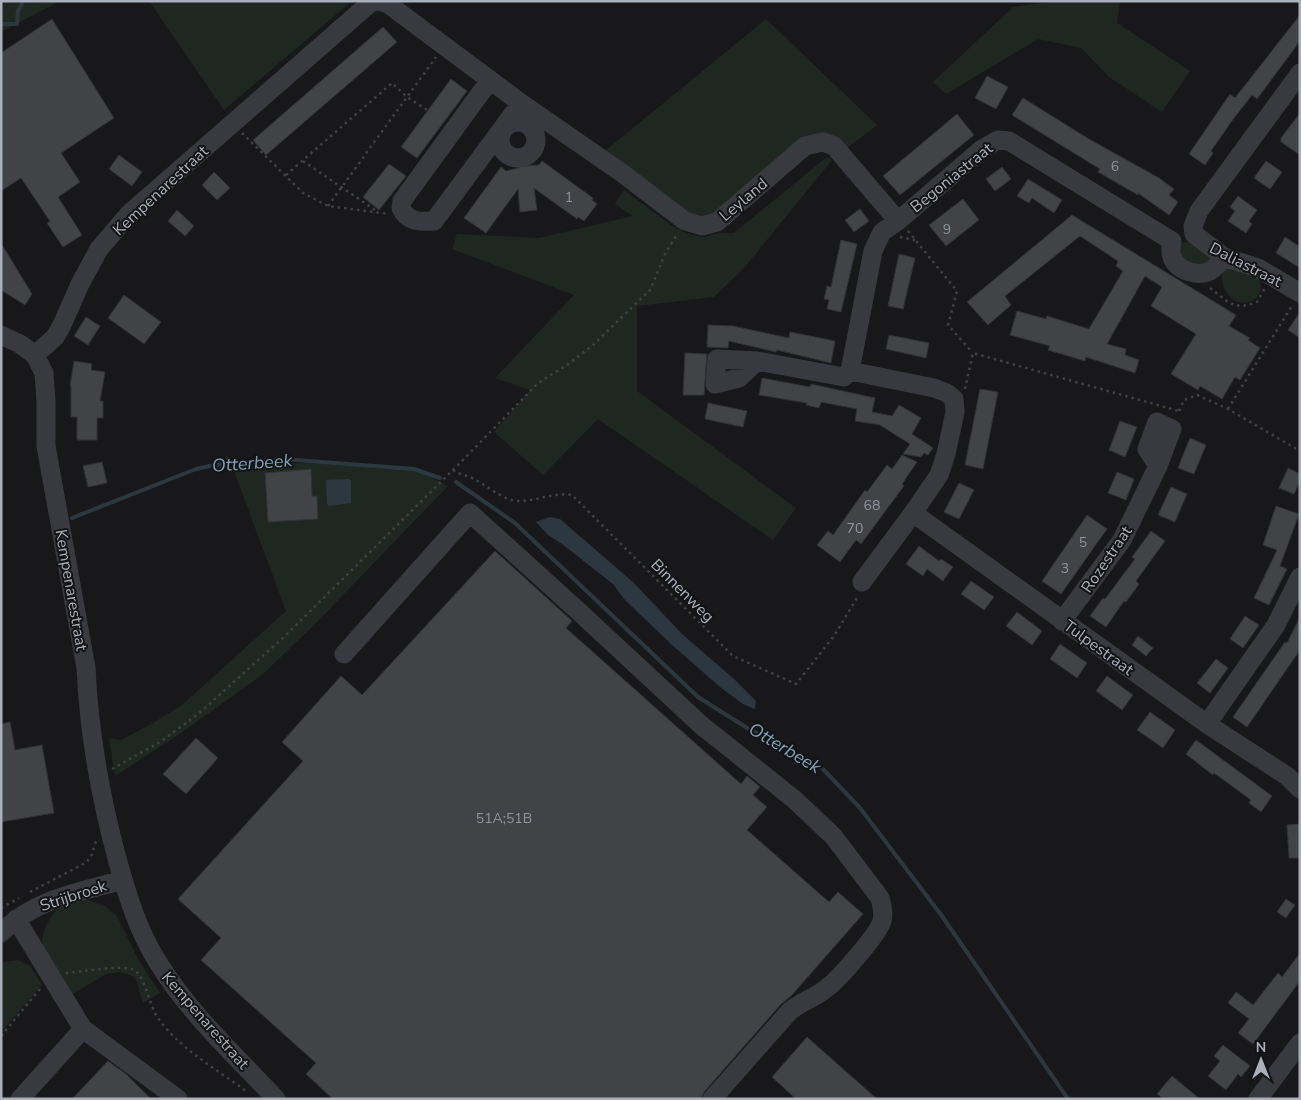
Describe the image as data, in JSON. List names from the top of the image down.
{
  "streets": {
    "street": [
      "Begoniastraat",
      "Kempenarestraat",
      "Leyland",
      "Daliastraat",
      "Rozestraat",
      "Tulpestraat",
      "Strijbroek"
    ],
    "path": ["Binnenweg"]
  },
  "crossings": [
    ["Begoniastraat", "Leyland"],
    ["Kempenarestraat", "Leyland"],
    ["Kempenarestraat", "Strijbroek"],
    ["Rozestraat", "Tulpestraat"]
  ],
  "water": ["Otterbeek"],
  "house_numbers": [
    "6",
    "1",
    "9",
    "68",
    "70",
    "5",
    "3",
    "51A;51B"
  ],
  "north": "top"
}
